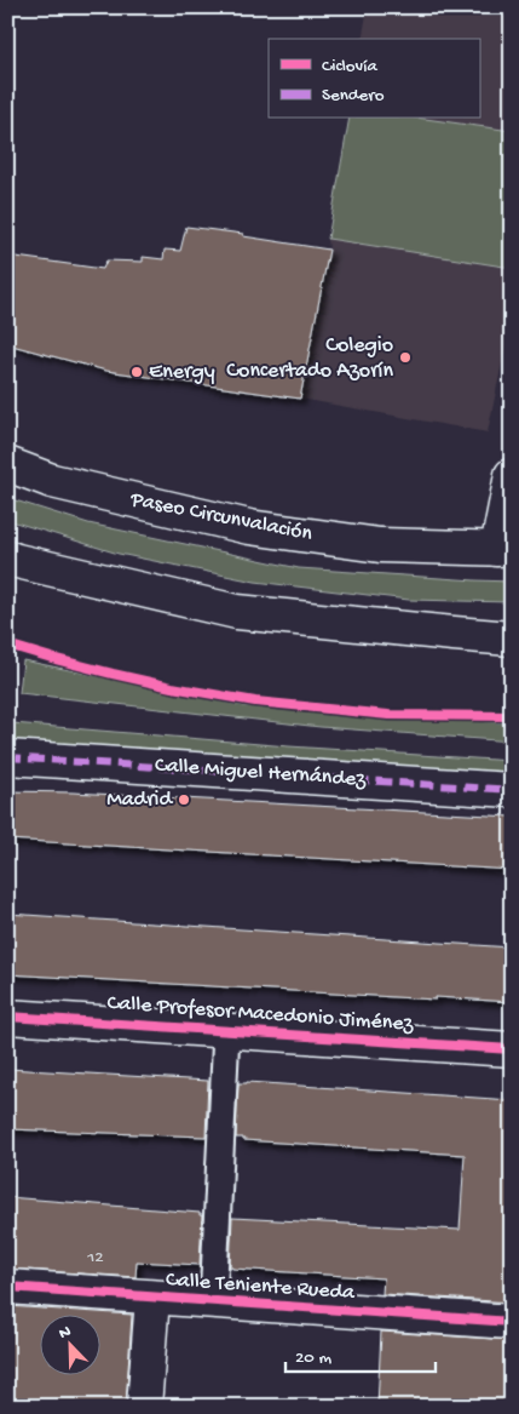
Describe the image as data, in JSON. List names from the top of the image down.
{
  "streets": {
    "street": [
      "Paseo Circunvalación",
      "Calle Miguel Hernández",
      "Calle Profesor Macedonio Jiménez",
      "Calle Teniente Rueda"
    ]
  },
  "places": ["Colegio Concertado Azorín", "Energy", "Madrid"],
  "house_numbers": ["12"],
  "legend": ["Ciclovía", "Sendero"],
  "scale_bar": "20 m",
  "north": "top left"
}
